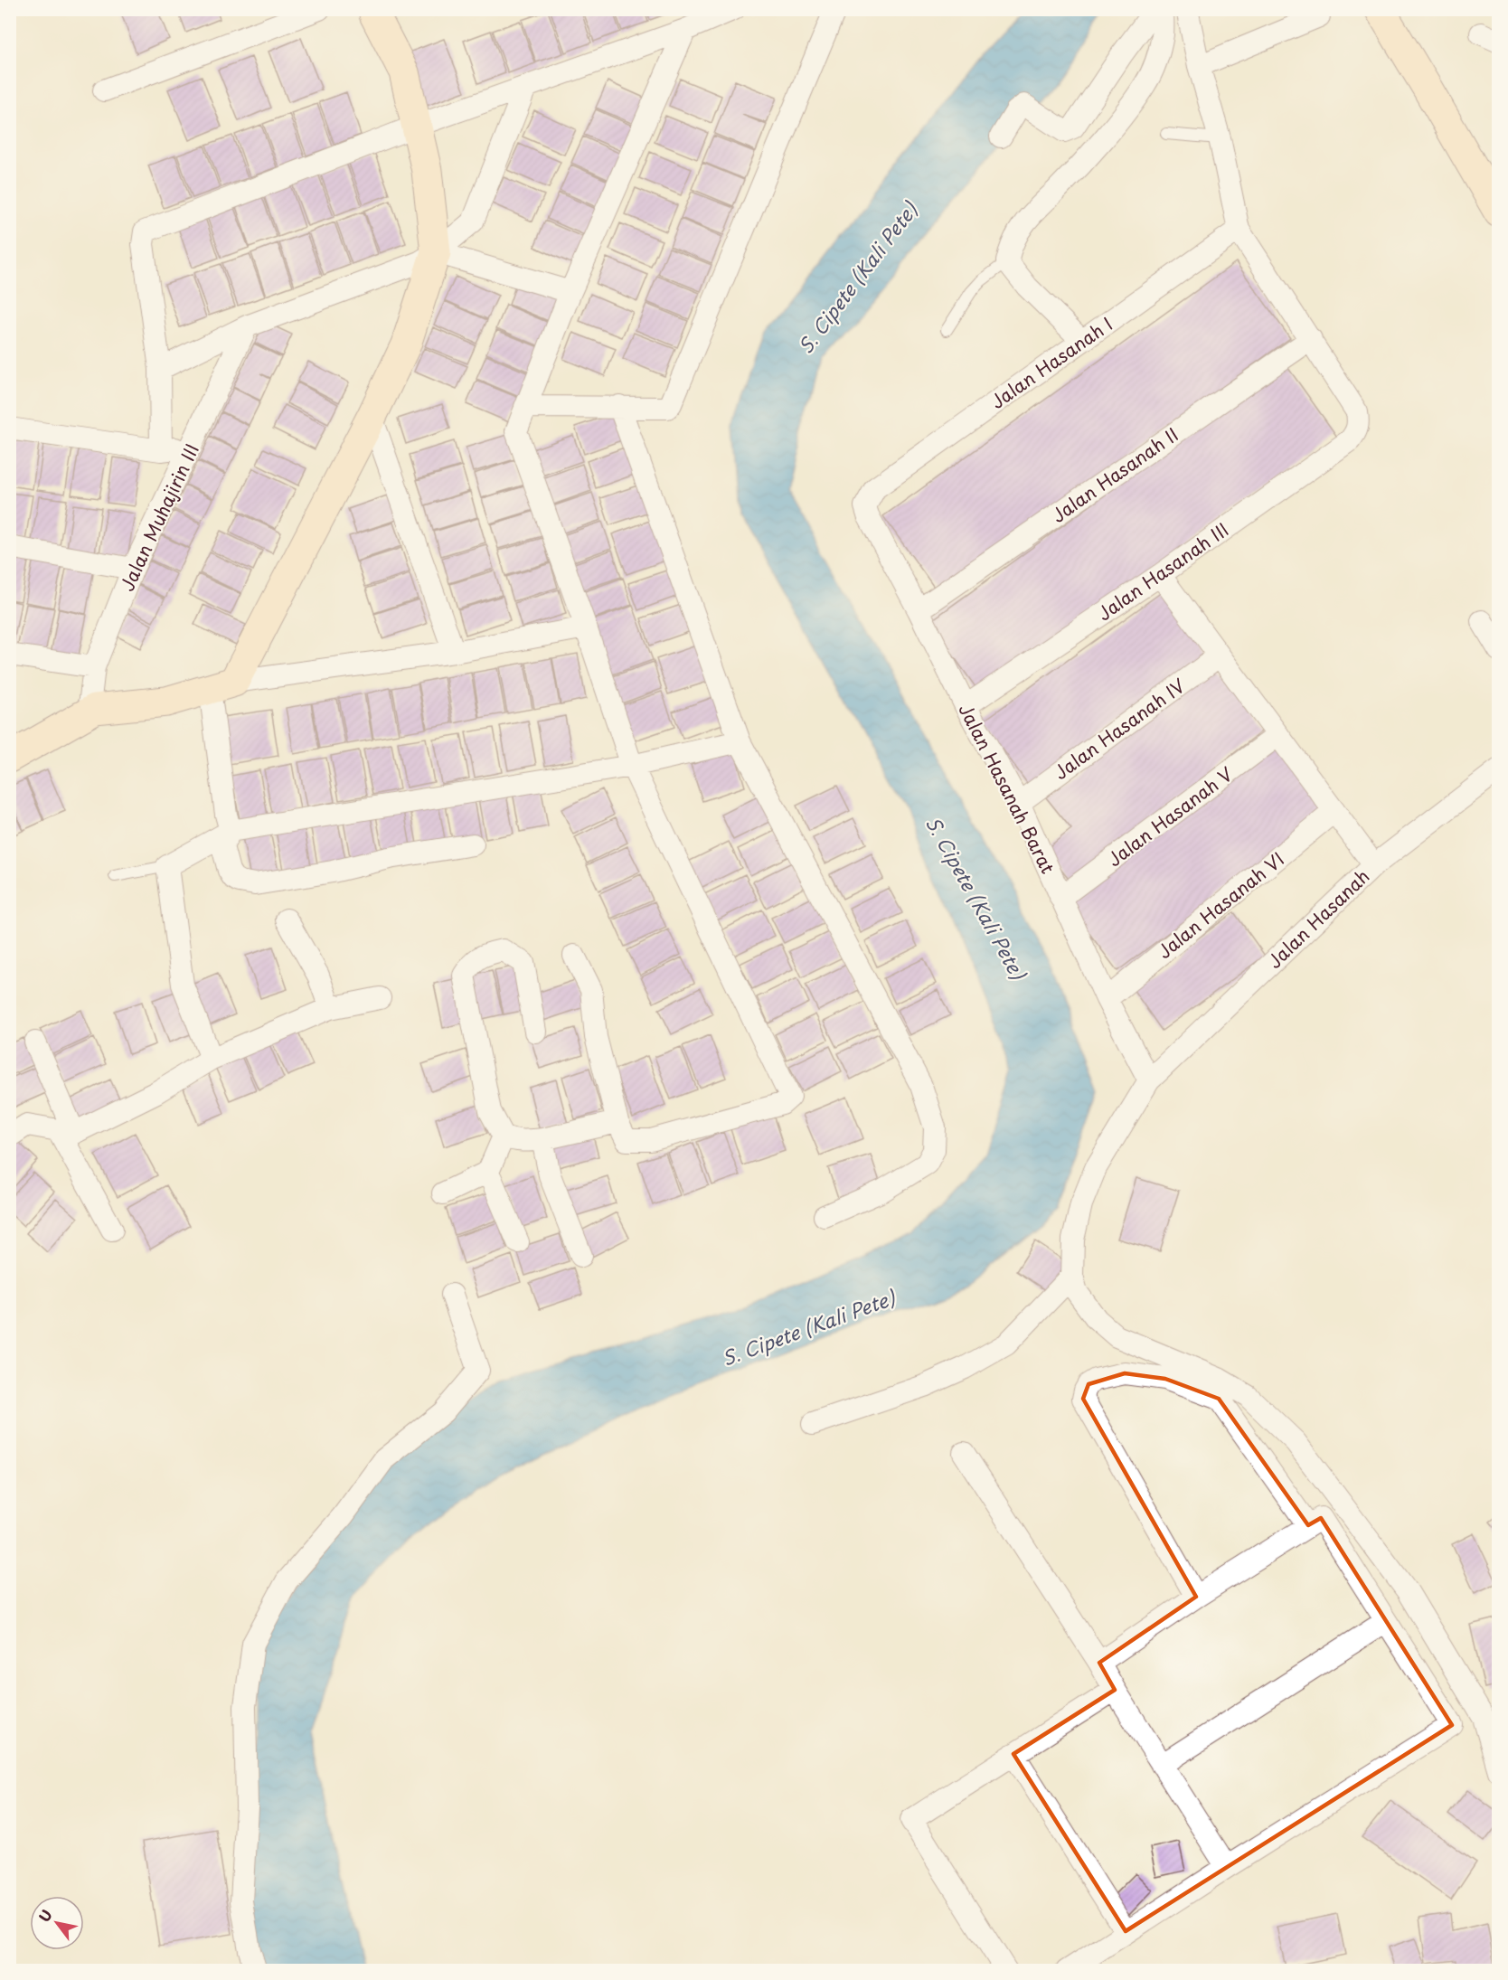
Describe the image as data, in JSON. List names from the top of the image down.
{
  "streets": {
    "street": [
      "Jalan Hasanah I",
      "Jalan Hasanah II",
      "Jalan Muhajirin III",
      "Jalan Hasanah III",
      "Jalan Hasanah IV",
      "Jalan Hasanah Barat",
      "Jalan Hasanah V",
      "Jalan Hasanah VI",
      "Jalan Hasanah"
    ]
  },
  "crossings": [
    ["Jalan Hasanah I", "Jalan Hasanah Barat"],
    ["Jalan Hasanah II", "Jalan Hasanah III"],
    ["Jalan Hasanah II", "Jalan Hasanah Barat"],
    ["Jalan Hasanah III", "Jalan Hasanah Barat"],
    ["Jalan Hasanah IV", "Jalan Hasanah Barat"],
    ["Jalan Hasanah Barat", "Jalan Hasanah V"],
    ["Jalan Hasanah Barat", "Jalan Hasanah VI"],
    ["Jalan Hasanah Barat", "Jalan Hasanah"]
  ],
  "water": ["S. Cipete (Kali Pete)"],
  "north": "top left"
}
